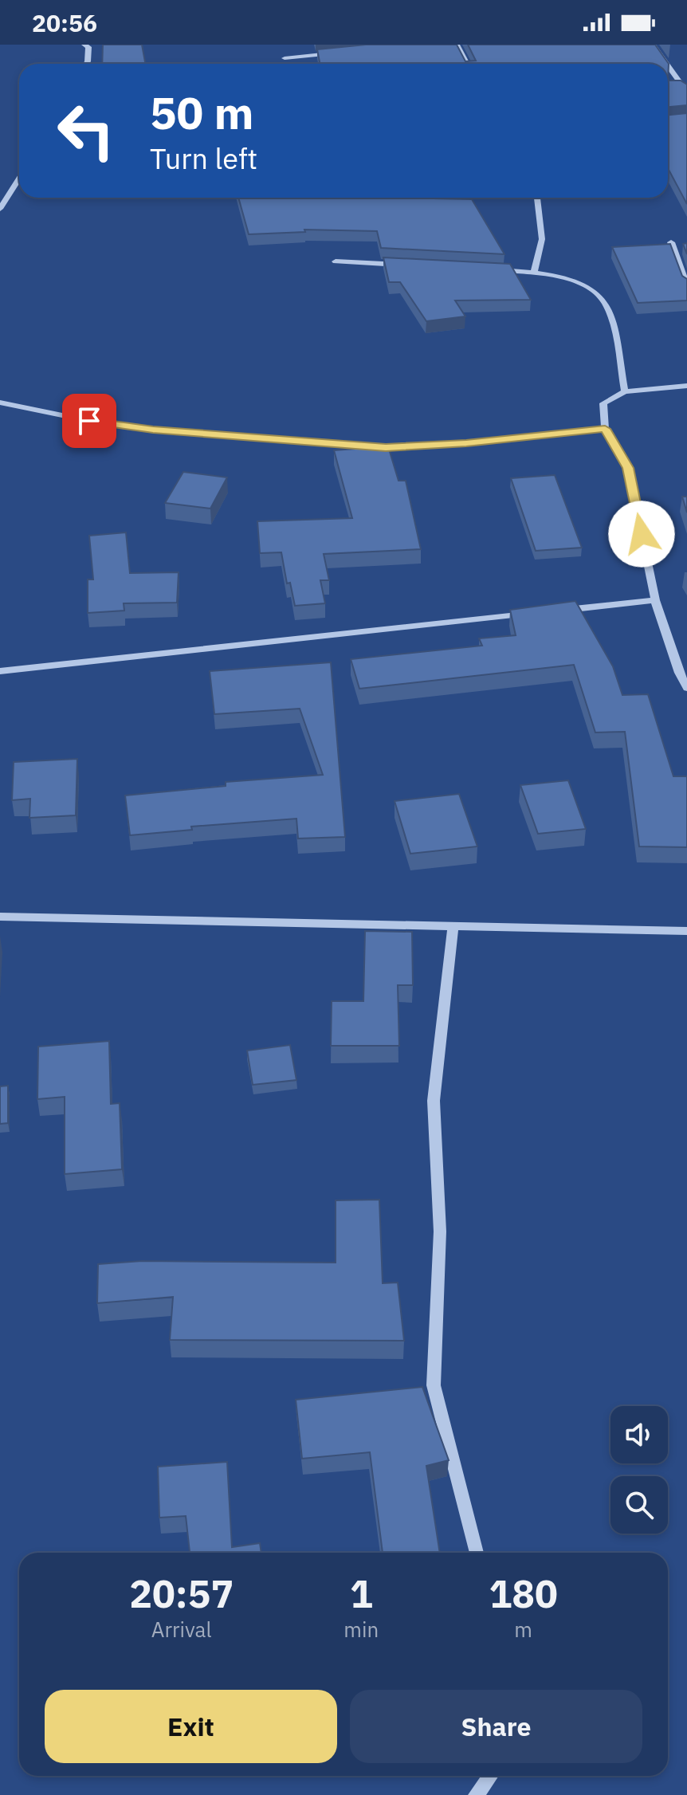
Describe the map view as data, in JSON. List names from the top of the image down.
{
  "page": {
    "status": "20:56",
    "turn": ["50 m", "Turn left"],
    "eta": [
      "20:57",
      "Arrival",
      "1",
      "min",
      "180",
      "m"
    ],
    "buttons": ["Exit", "Share"]
  }
}
